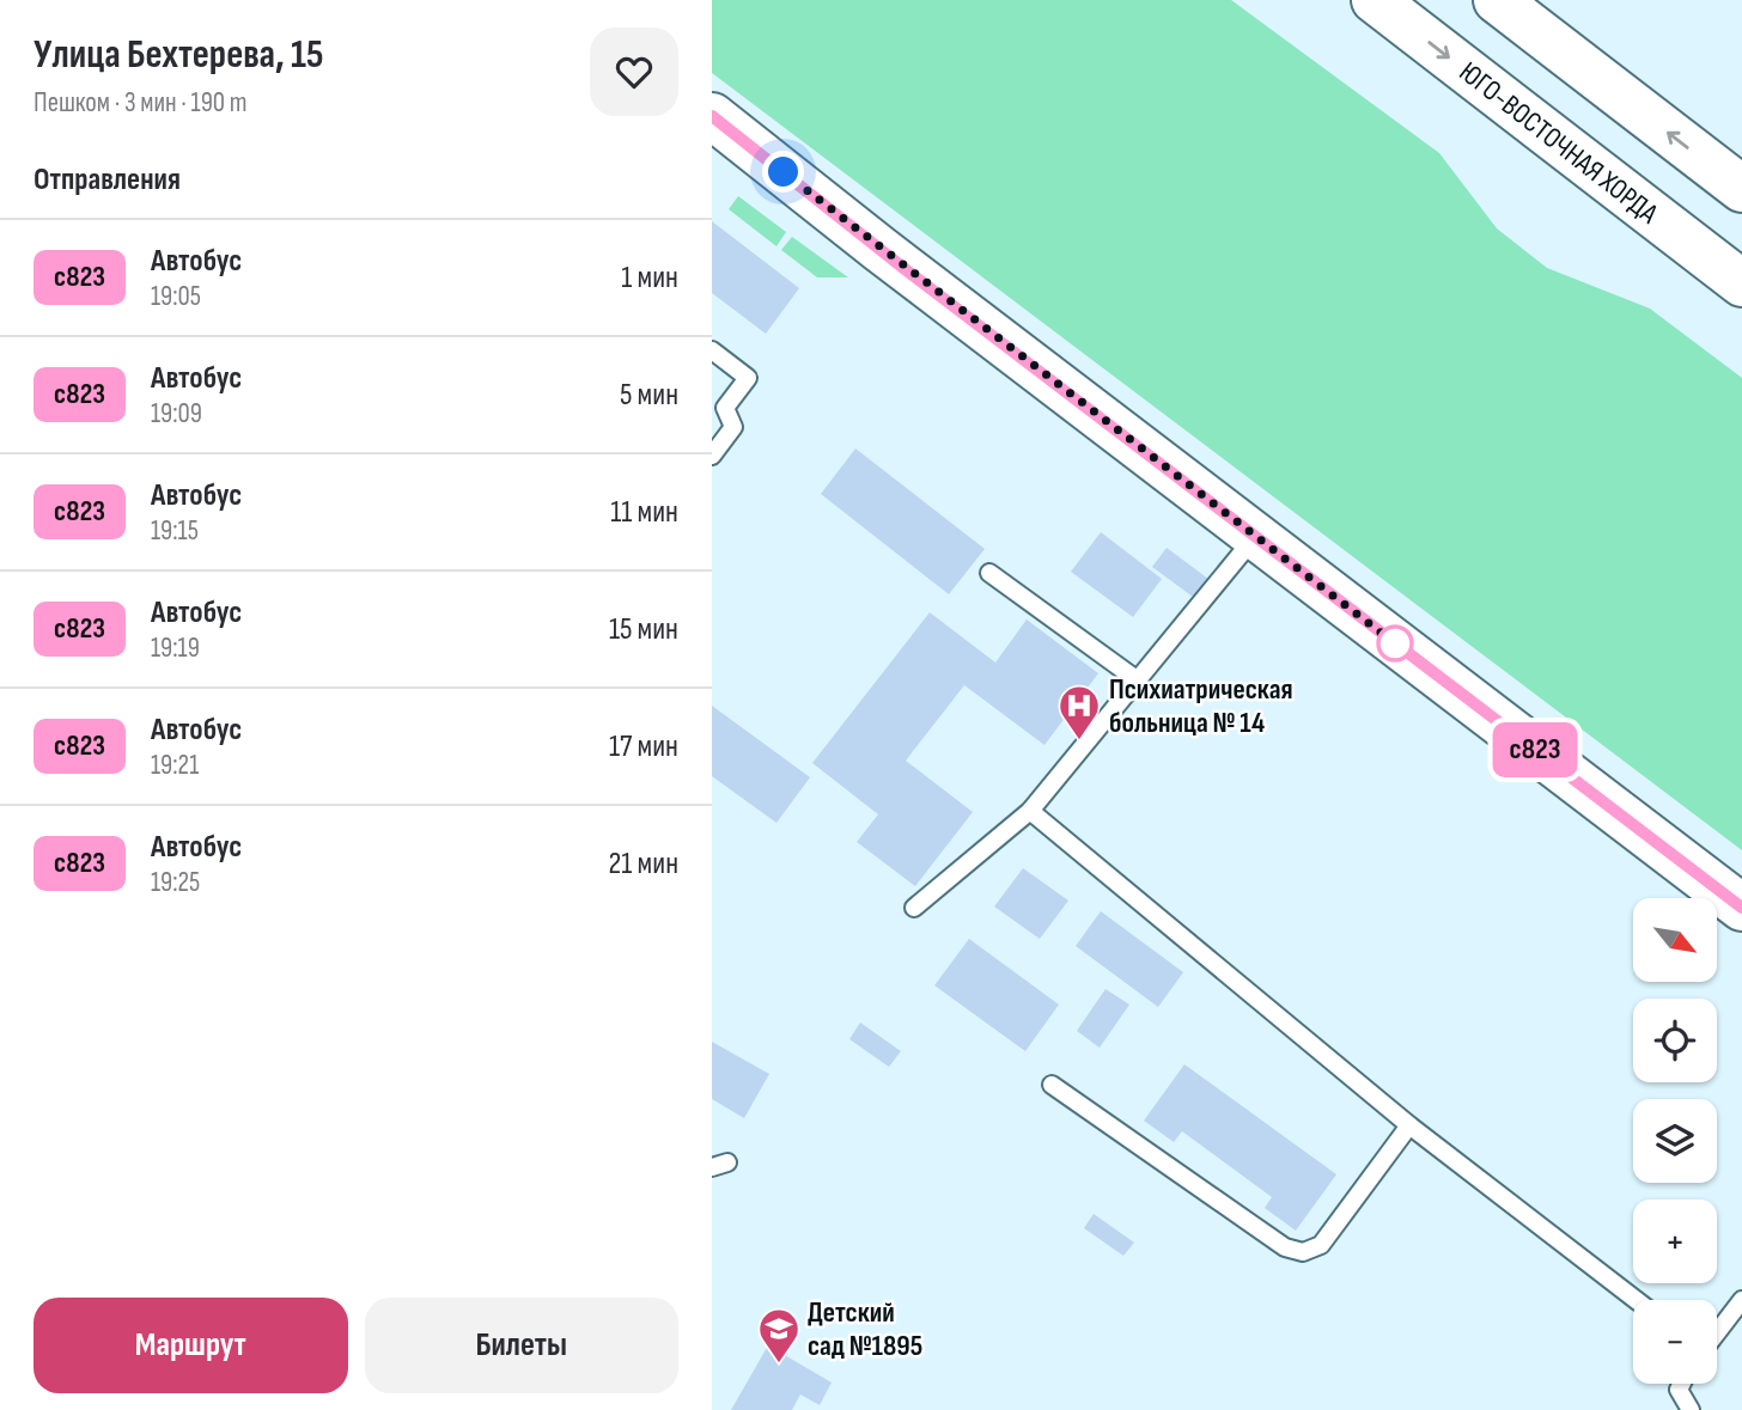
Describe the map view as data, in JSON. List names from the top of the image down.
{
  "streets": {
    "street": ["ЮГО-ВОСТОЧНАЯ ХОРДА"]
  },
  "places": {
    "hospital": ["Психиатрическая больница № 14"],
    "school or university": ["Детский сад №1895"]
  },
  "lines": ["bus line с823"],
  "north": "bottom right",
  "page": {
    "heading": [
      ["Улица Бехтерева, 15", "Пешком · 3 мин · 190 m"],
      "Отправления"
    ],
    "on_map": "с823",
    "list": [
      {
        "mark": "с823",
        "name": "Автобус",
        "note": "19:05",
        "value": "1 мин"
      },
      {
        "mark": "с823",
        "name": "Автобус",
        "note": "19:09",
        "value": "5 мин"
      },
      {
        "mark": "с823",
        "name": "Автобус",
        "note": "19:15",
        "value": "11 мин"
      },
      {
        "mark": "с823",
        "name": "Автобус",
        "note": "19:19",
        "value": "15 мин"
      },
      {
        "mark": "с823",
        "name": "Автобус",
        "note": "19:21",
        "value": "17 мин"
      },
      {
        "mark": "с823",
        "name": "Автобус",
        "note": "19:25",
        "value": "21 мин"
      }
    ],
    "map_buttons": ["+", "−"],
    "buttons": ["Маршрут", "Билеты"]
  }
}
